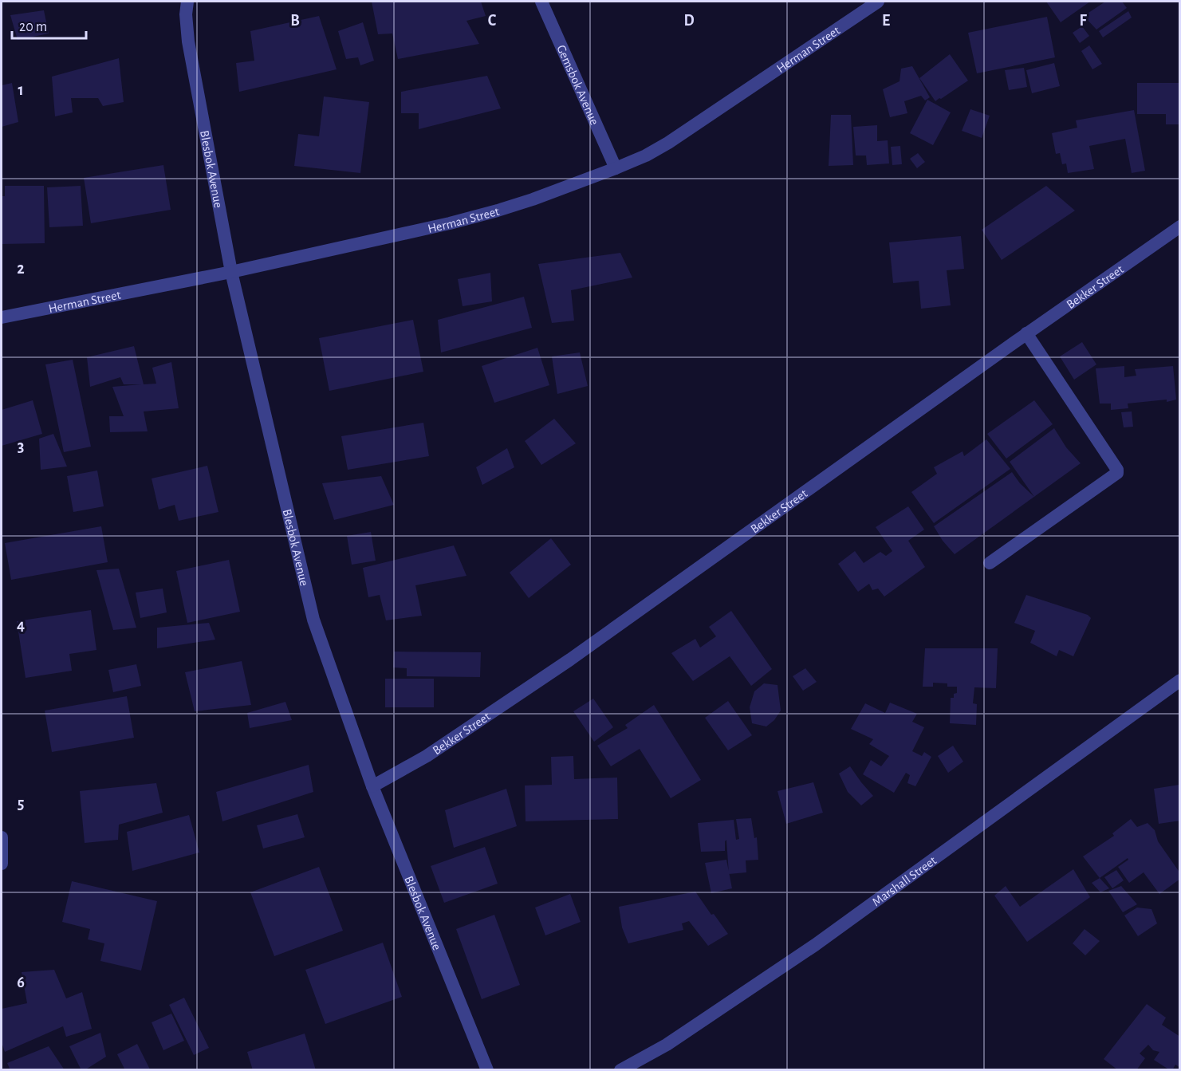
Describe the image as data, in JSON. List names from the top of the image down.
{
  "streets": {
    "street": [
      "Herman Street",
      "Gemsbok Avenue",
      "Blesbok Avenue",
      "Bekker Street",
      "Marshall Street"
    ]
  },
  "crossings": [
    ["Herman Street", "Gemsbok Avenue"],
    ["Herman Street", "Blesbok Avenue"],
    ["Blesbok Avenue", "Bekker Street"]
  ],
  "scale_bar": "20 m",
  "grid": {
    "columns": [
      "B",
      "C",
      "D",
      "E",
      "F"
    ],
    "rows": [
      "1",
      "2",
      "3",
      "4",
      "5",
      "6"
    ]
  }
}
